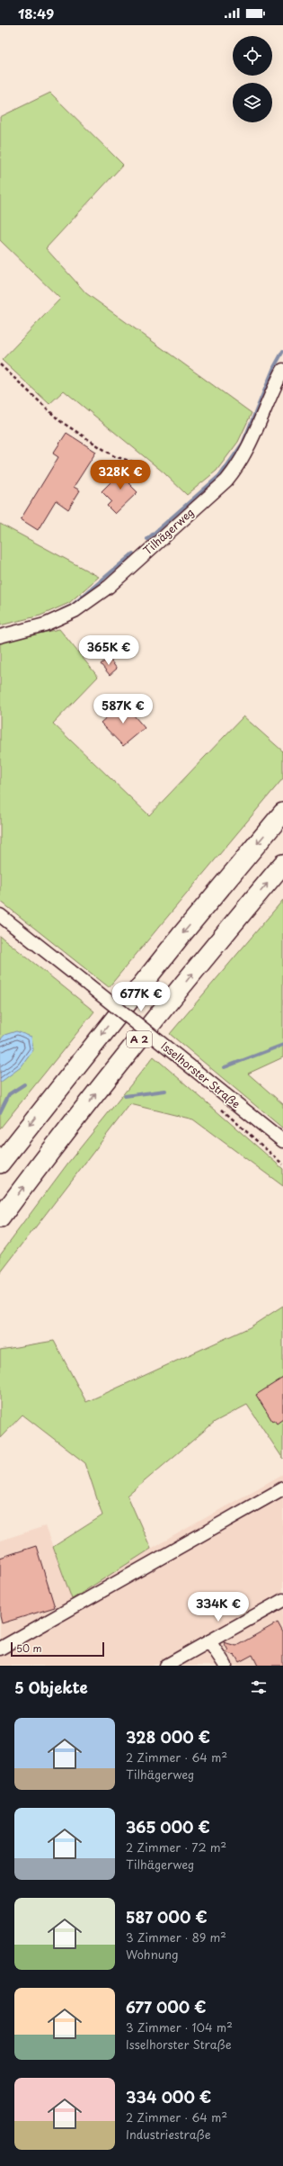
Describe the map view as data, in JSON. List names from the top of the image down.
{
  "streets": {
    "highway": ["A 2"],
    "street": ["Tilhägerweg", "Isselhorster Straße"]
  },
  "scale_bar": "50 m",
  "page": {
    "status": "18:49",
    "price": [
      "328K €",
      "365K €",
      "587K €",
      "677K €",
      "334K €"
    ],
    "scale": "50 m",
    "heading": "5 Objekte",
    "list": [
      {
        "name": "328 000 €",
        "note": "2 Zimmer · 64 m² · Tilhägerweg"
      },
      {
        "name": "365 000 €",
        "note": "2 Zimmer · 72 m² · Tilhägerweg"
      },
      {
        "name": "587 000 €",
        "note": "3 Zimmer · 89 m² · Wohnung"
      },
      {
        "name": "677 000 €",
        "note": "3 Zimmer · 104 m² · Isselhorster Straße"
      },
      {
        "name": "334 000 €",
        "note": "2 Zimmer · 64 m² · Industriestraße"
      }
    ]
  }
}
